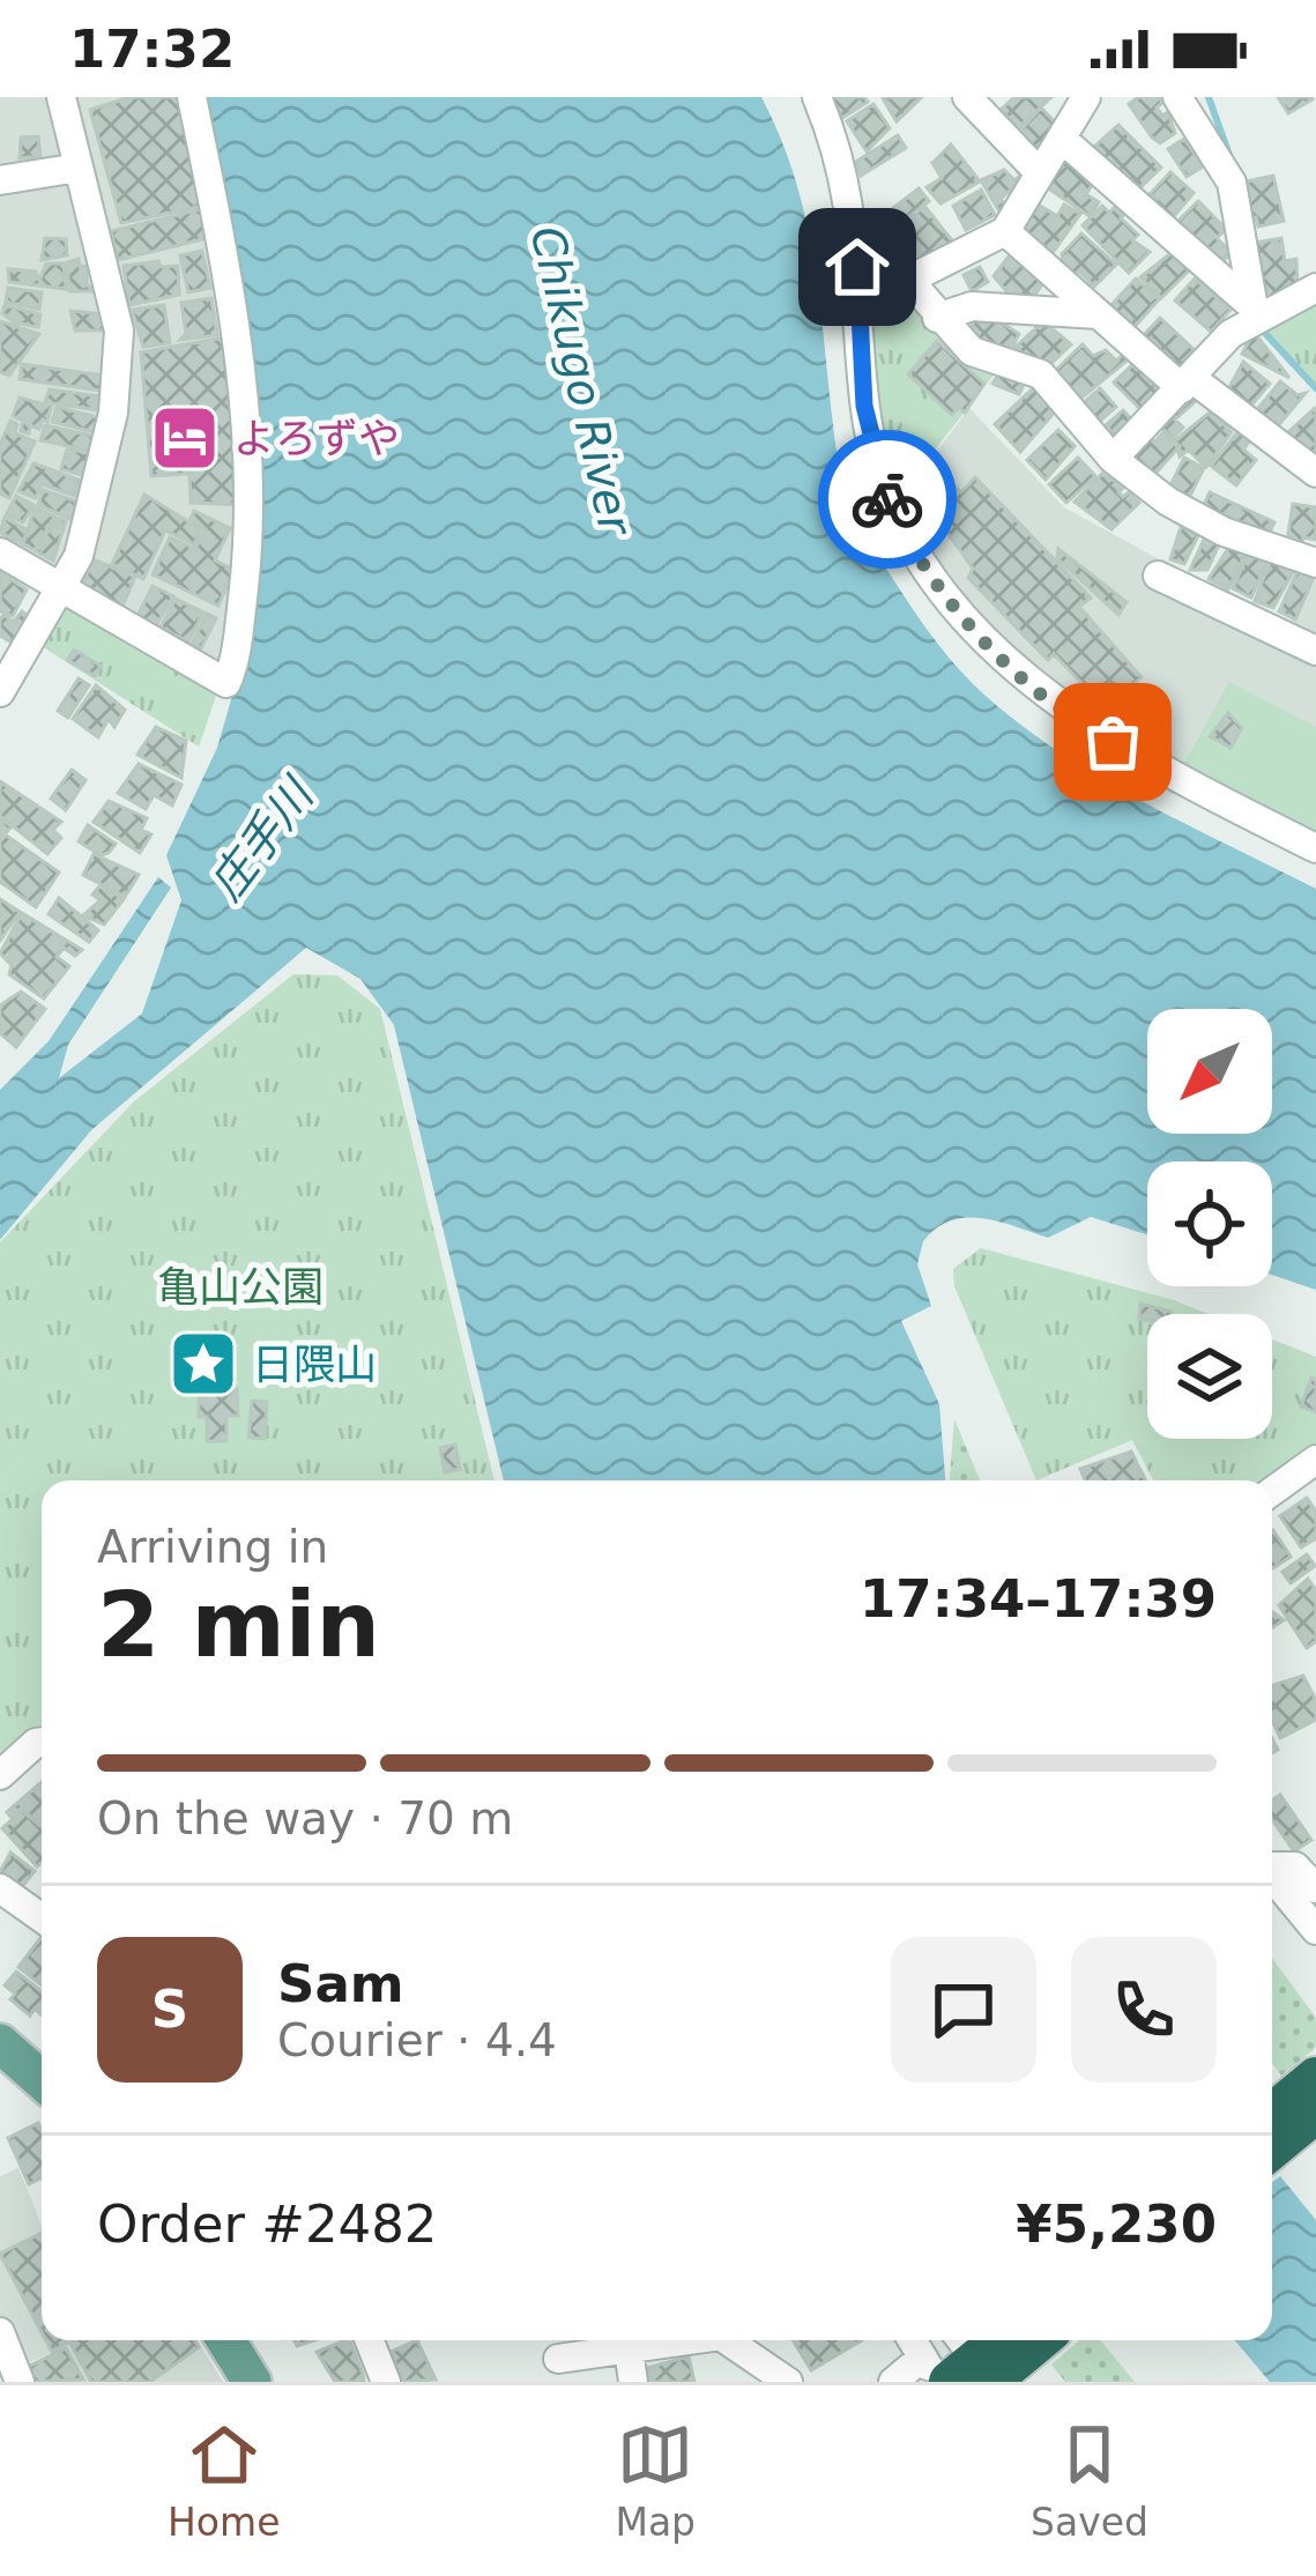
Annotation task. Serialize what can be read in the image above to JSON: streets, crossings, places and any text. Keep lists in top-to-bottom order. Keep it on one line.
{"water":["Chikugo River","庄手川"],"parks":["亀山公園"],"places":{"hotel":["よろずや"],"place":["日隈山"]},"north":"bottom left","page":{"status":"17:32","heading":["2 min","Arriving in","17:34–17:39"],"panel":["Sam","Courier · 4.4","Order #2482","¥5,230"],"bar":"On the way · 70 m","round":"S","tabs":["Home","Map","Saved"]}}
